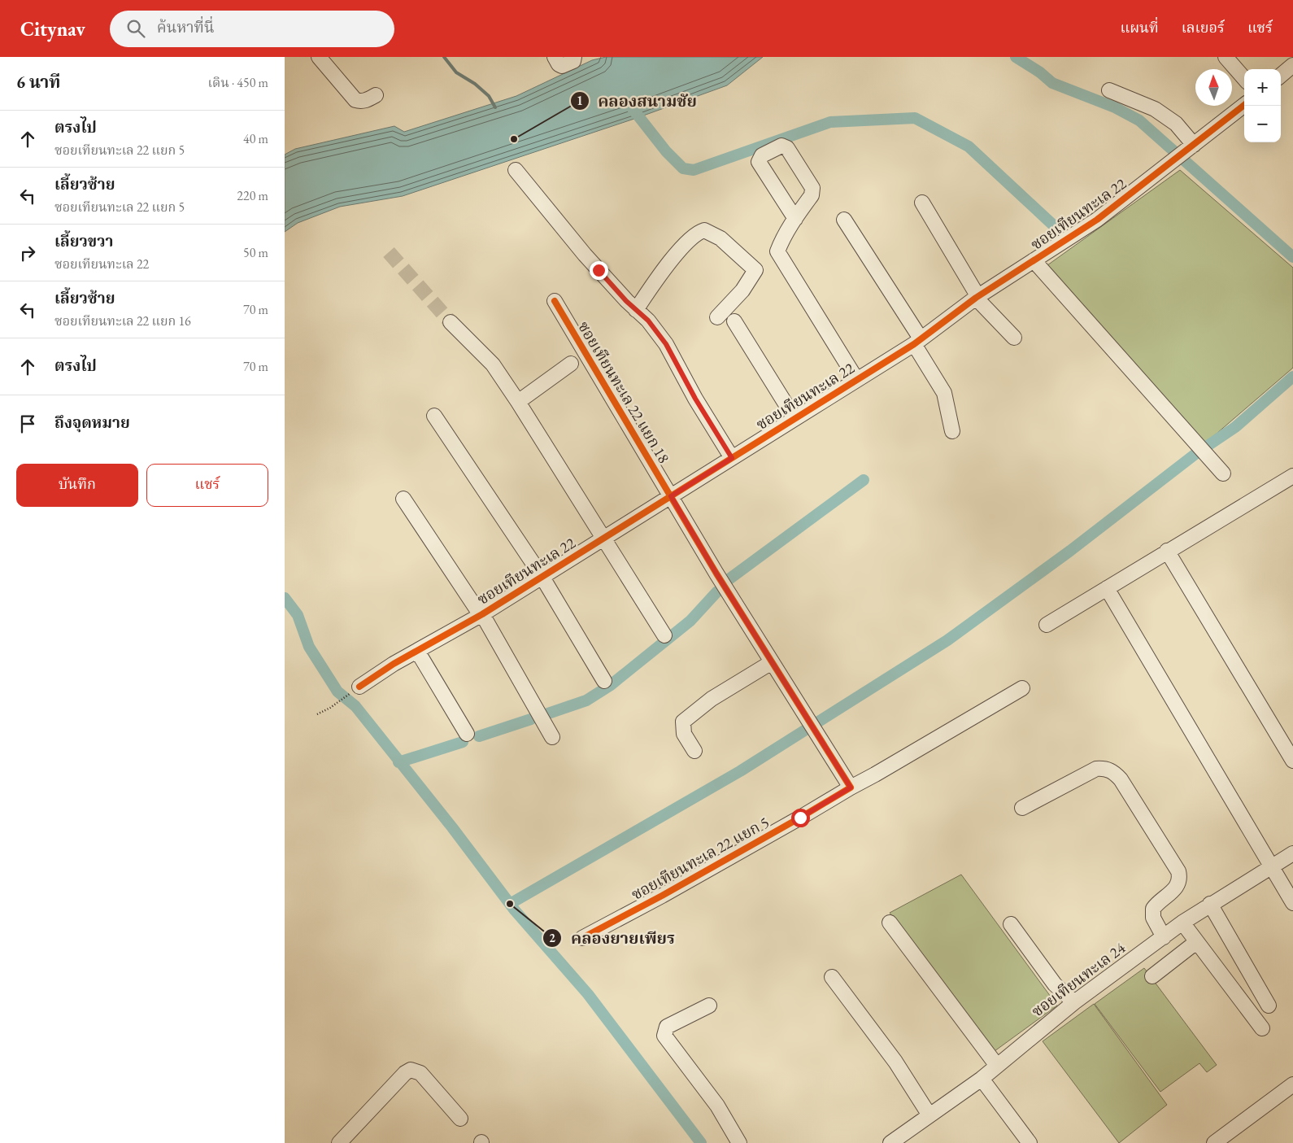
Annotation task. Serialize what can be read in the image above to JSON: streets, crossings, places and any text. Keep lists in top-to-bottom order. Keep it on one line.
{"streets":{"street":["ซอยเทียนทะเล 22","ซอยเทียนทะเล 22 แยก 18","ซอยเทียนทะเล 22 แยก 5","ซอยเทียนทะเล 24"]},"crossings":[["ซอยเทียนทะเล 22","ซอยเทียนทะเล 22 แยก 18"]],"places":["คลองสนามชัย","คลองยายเพียร"],"north":"top","page":{"header":"Citynav","search":"ค้นหาที่นี่","nav":["แผนที่","เลเยอร์","แชร์"],"heading":["6 นาที","เดิน · 450 m"],"map_buttons":["+","−"],"list":[["ตรงไป","ซอยเทียนทะเล 22 แยก 5","40 m"],["เลี้ยวซ้าย","ซอยเทียนทะเล 22 แยก 5","220 m"],["เลี้ยวขวา","ซอยเทียนทะเล 22","50 m"],["เลี้ยวซ้าย","ซอยเทียนทะเล 22 แยก 16","70 m"],["ตรงไป","70 m"],"ถึงจุดหมาย"],"buttons":["บันทึก","แชร์"]}}
